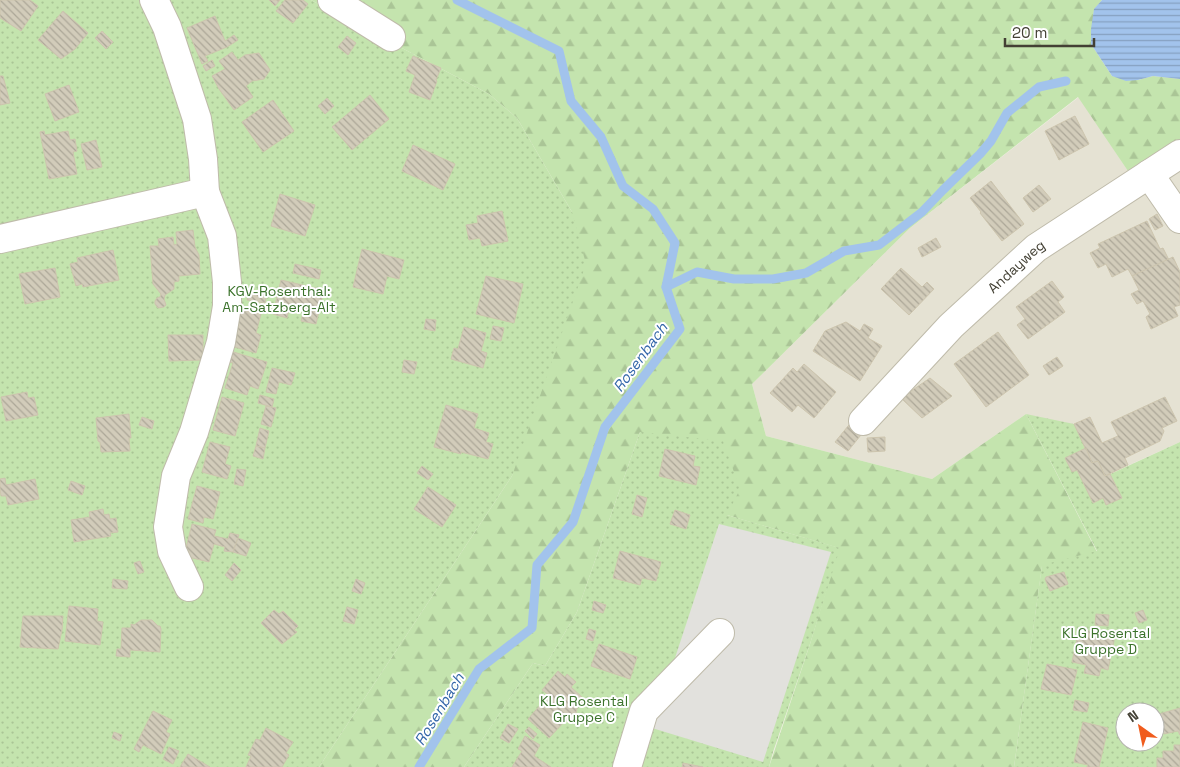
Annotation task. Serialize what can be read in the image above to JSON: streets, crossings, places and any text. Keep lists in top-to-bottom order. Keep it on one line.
{"streets":{"street":["Andayweg"]},"water":["Rosenbach"],"parks":["KGV-Rosenthal: Am-Satzberg-Alt","KLG Rosental Gruppe D","KLG Rosental Gruppe C"],"scale_bar":"20 m","north":"top left"}
